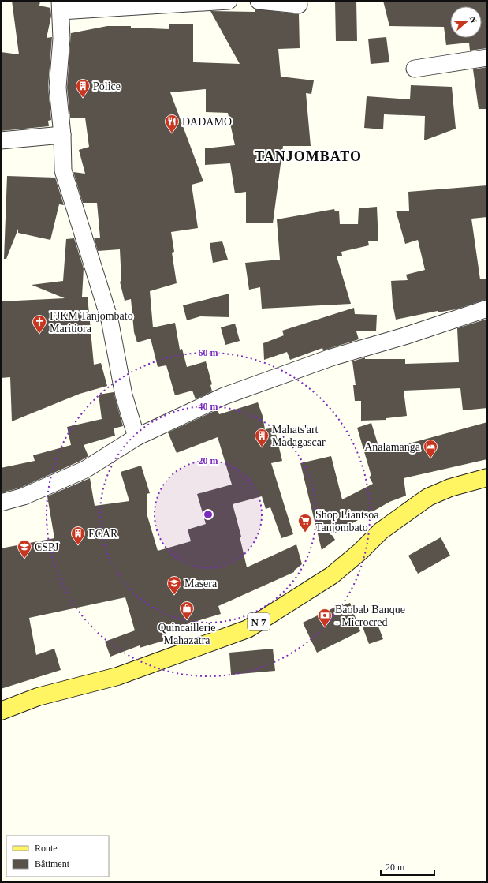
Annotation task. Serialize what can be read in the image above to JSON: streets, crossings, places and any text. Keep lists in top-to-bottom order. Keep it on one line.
{"streets":{"main road":["N 7"]},"districts":["TANJOMBATO"],"places":{"building":["Police","Mahats'art Madagascar","ECAR"],"restaurant":["DADAMO"],"church":["FJKM Tanjombato Maritiora"],"hotel":["Analamanga"],"supermarket":["Shop Liantsoa Tanjombato"],"school or university":["CSPJ","Masera"],"shop":["Quincaillerie Mahazatra"],"bank":["Baobab Banque - Microcred"]},"legend":["Route","Bâtiment"],"scale_bar":"20 m","north":"right","rings":["60 m","40 m","20 m"]}
